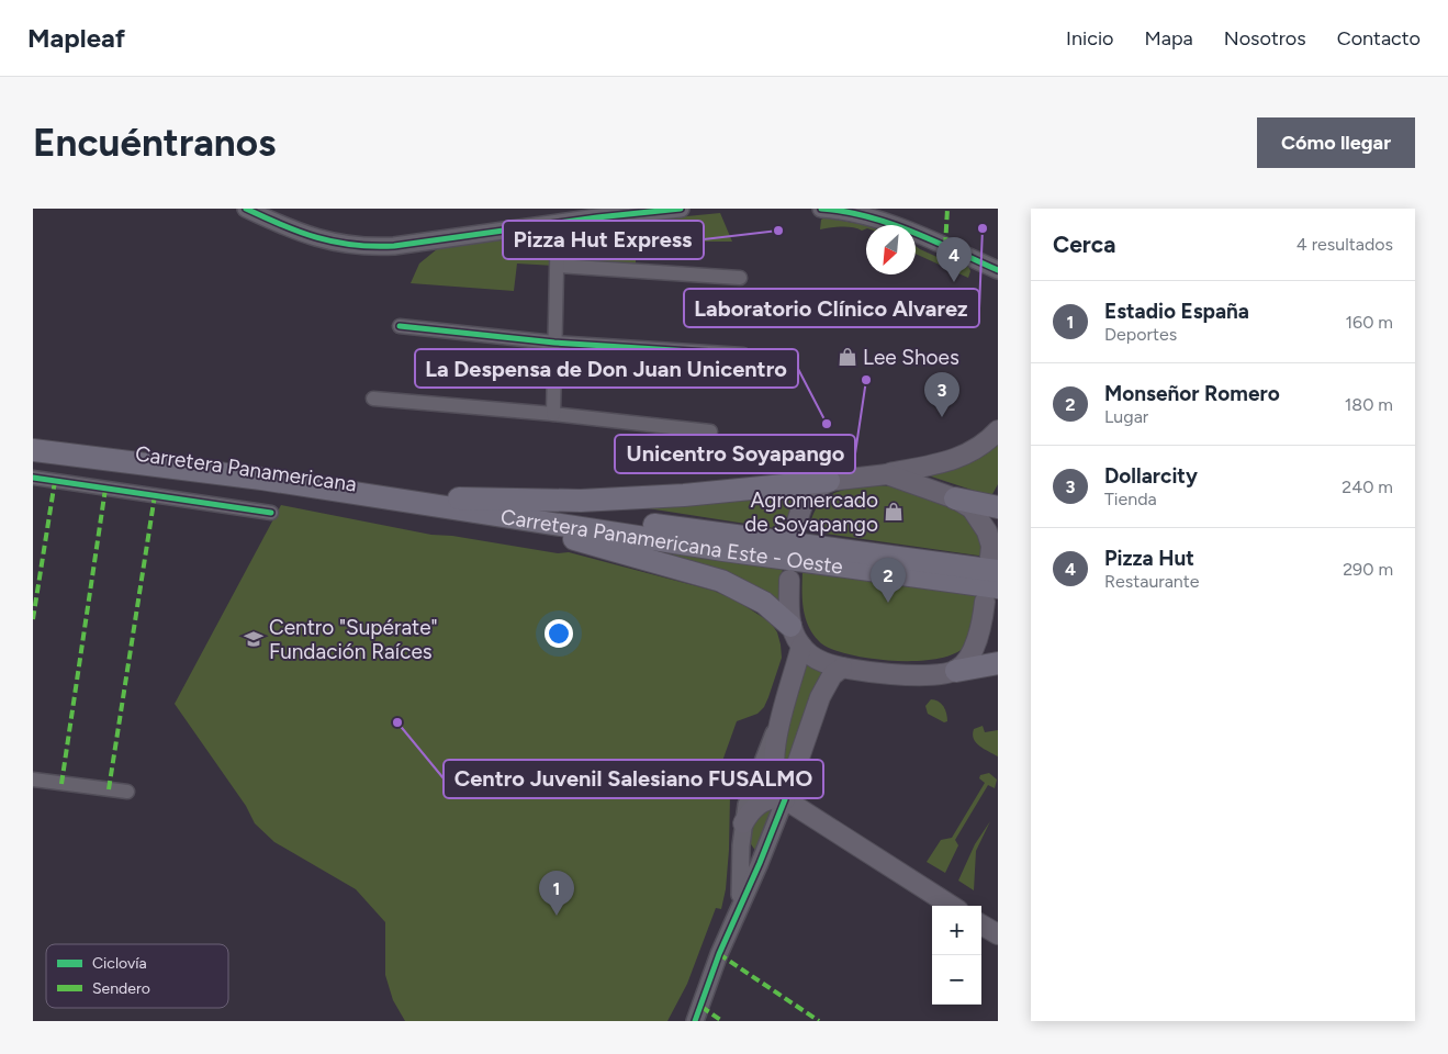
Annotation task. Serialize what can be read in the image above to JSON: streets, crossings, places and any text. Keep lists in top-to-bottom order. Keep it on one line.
{"streets":{"highway":["Carretera Panamericana","Carretera Panamericana Este - Oeste"]},"crossings":[["Carretera Panamericana","Carretera Panamericana Este - Oeste"]],"places":{"other":["Laboratorio Clínico Alvarez","Pizza Hut Express","Unicentro Soyapango","La Despensa de Don Juan Unicentro","Centro Juvenil Salesiano FUSALMO"],"shop":["Lee Shoes","Agromercado de Soyapango"],"school or university":["Centro \"Supérate\" Fundación Raíces"]},"legend":["Ciclovía","Sendero"],"north":"bottom left","page":{"header":"Mapleaf","nav":["Inicio","Mapa","Nosotros","Contacto"],"buttons":"Cómo llegar","title":"Encuéntranos","heading":["Cerca","4 resultados"],"pins":["4","3","2","1"],"list":[{"mark":"1","name":"Estadio España","note":"Deportes","value":"160 m"},{"mark":"2","name":"Monseñor Romero","note":"Lugar","value":"180 m"},{"mark":"3","name":"Dollarcity","note":"Tienda","value":"240 m"},{"mark":"4","name":"Pizza Hut","note":"Restaurante","value":"290 m"}],"map_buttons":["+","−"]}}
